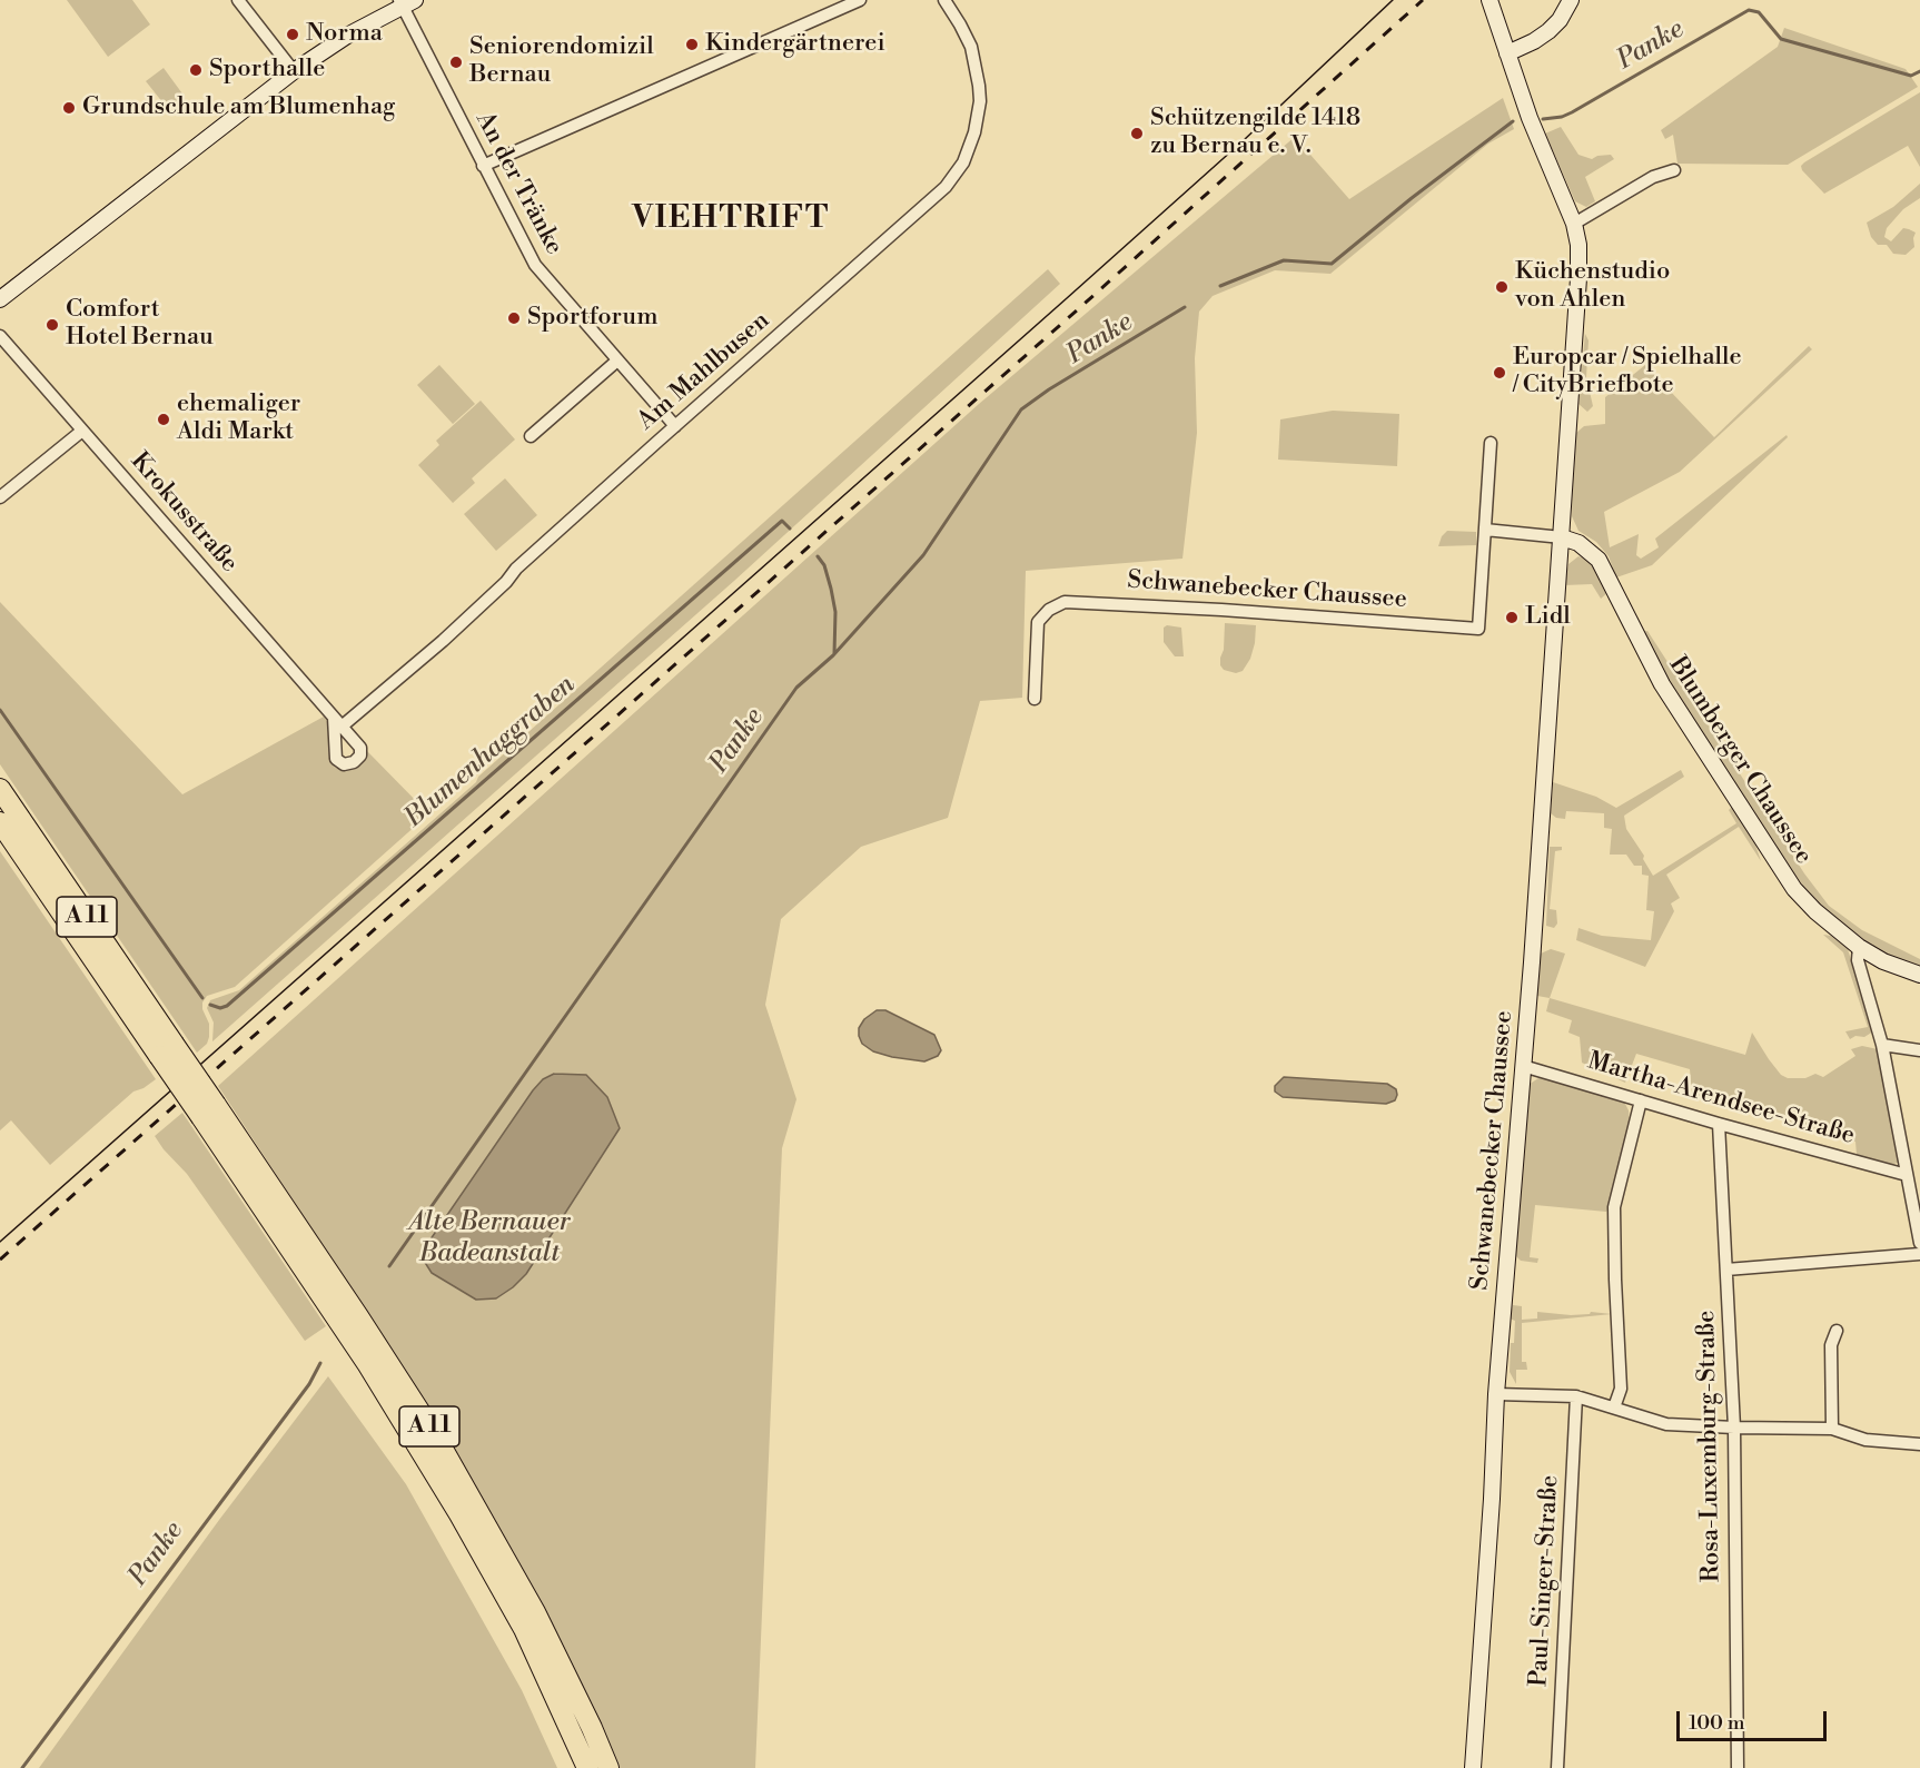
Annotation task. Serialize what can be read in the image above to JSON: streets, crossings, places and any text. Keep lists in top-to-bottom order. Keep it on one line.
{"streets":{"highway":["A 11"],"main road":["Schwanebecker Chaussee","Blumberger Chaussee"],"street":["An der Tränke","Am Mahlbusen","Krokusstraße","Martha-Arendsee-Straße","Rosa-Luxemburg-Straße","Paul-Singer-Straße"]},"crossings":[["An der Tränke","Am Mahlbusen"],["Am Mahlbusen","Krokusstraße"],["Schwanebecker Chaussee","Blumberger Chaussee"],["Schwanebecker Chaussee","Martha-Arendsee-Straße"],["Martha-Arendsee-Straße","Rosa-Luxemburg-Straße"]],"districts":["VIEHTRIFT"],"water":["Panke","Blumenhaggraben","Alte Bernauer Badeanstalt"],"places":["Norma","Kindergärtnerei","Seniorendomizil Bernau","Sporthalle","Grundschule am Blumenhag","Schützengilde 1418 zu Bernau e. V.","Küchenstudio von Ahlen","Sportforum","Comfort Hotel Bernau","Europcar / Spielhalle / CityBriefbote","ehemaliger Aldi Markt","Lidl"],"scale_bar":"100 m"}
